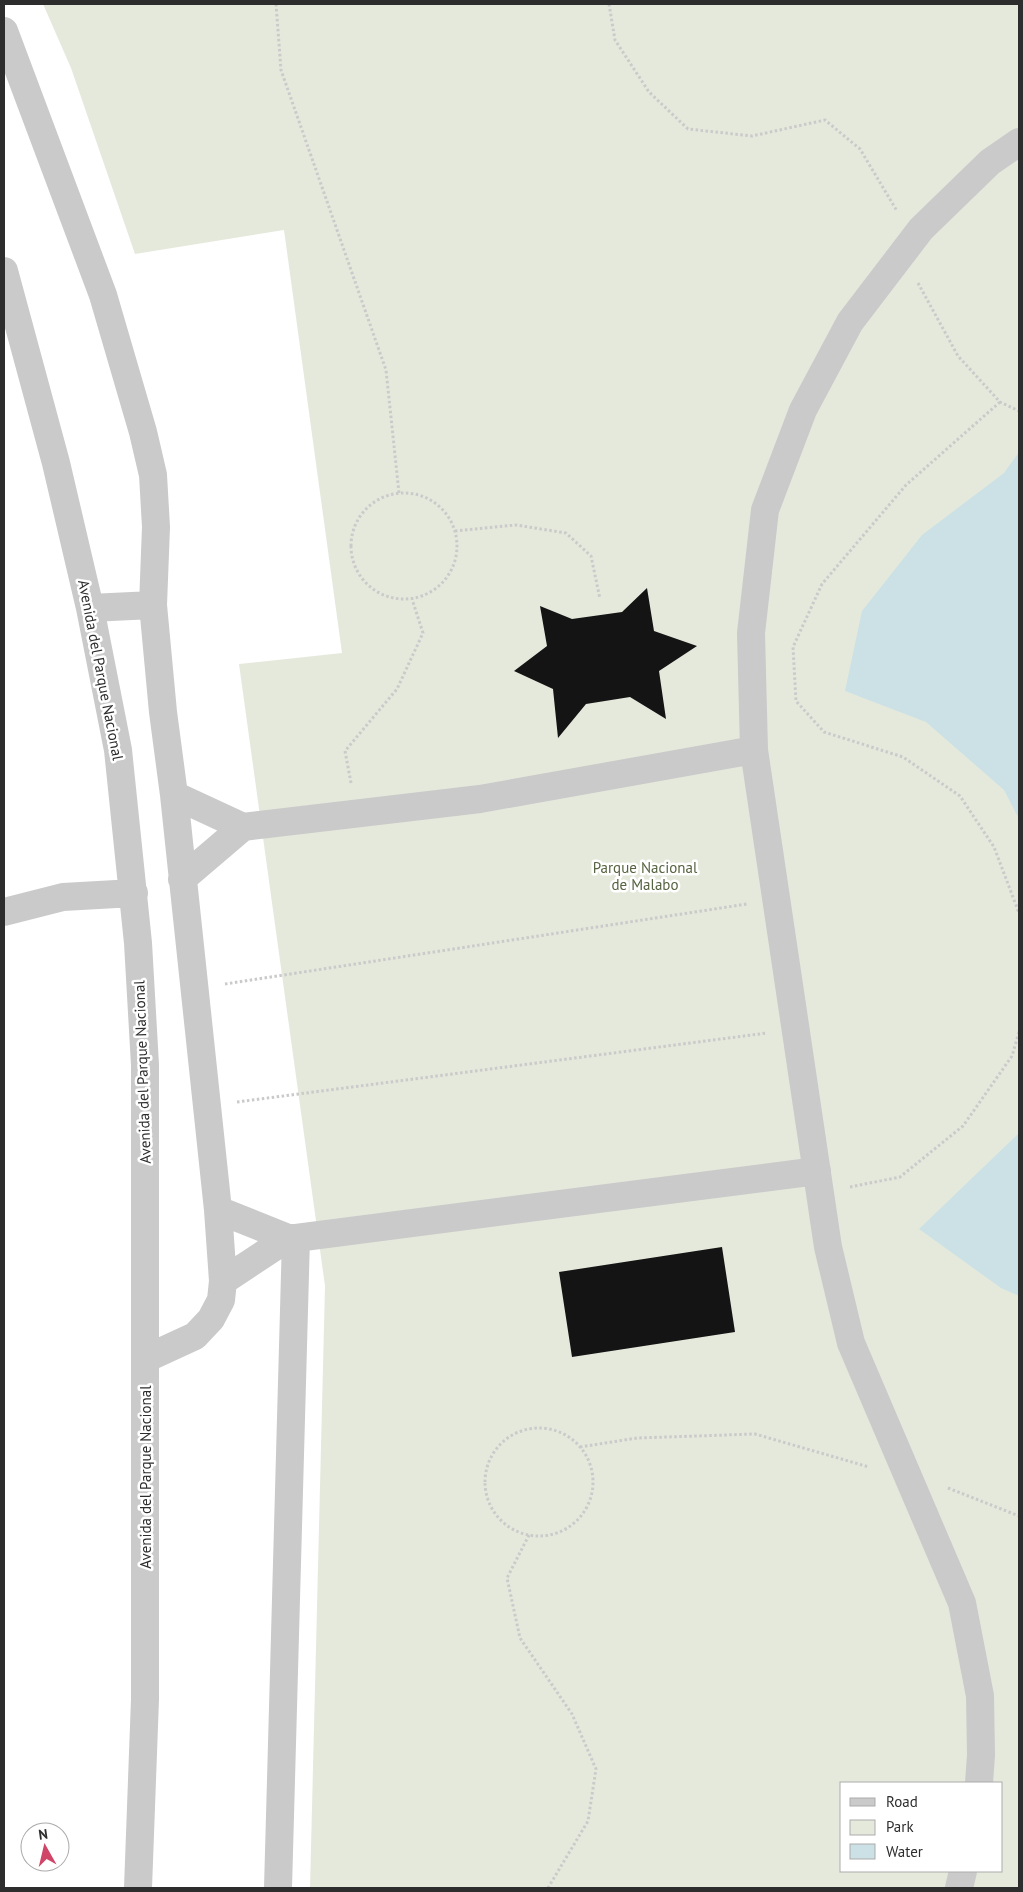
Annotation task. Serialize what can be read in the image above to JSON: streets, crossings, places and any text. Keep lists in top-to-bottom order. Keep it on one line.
{"streets":{"street":["Avenida del Parque Nacional"]},"parks":["Parque Nacional de Malabo"],"legend":["Road","Park","Water"],"north":"top"}
